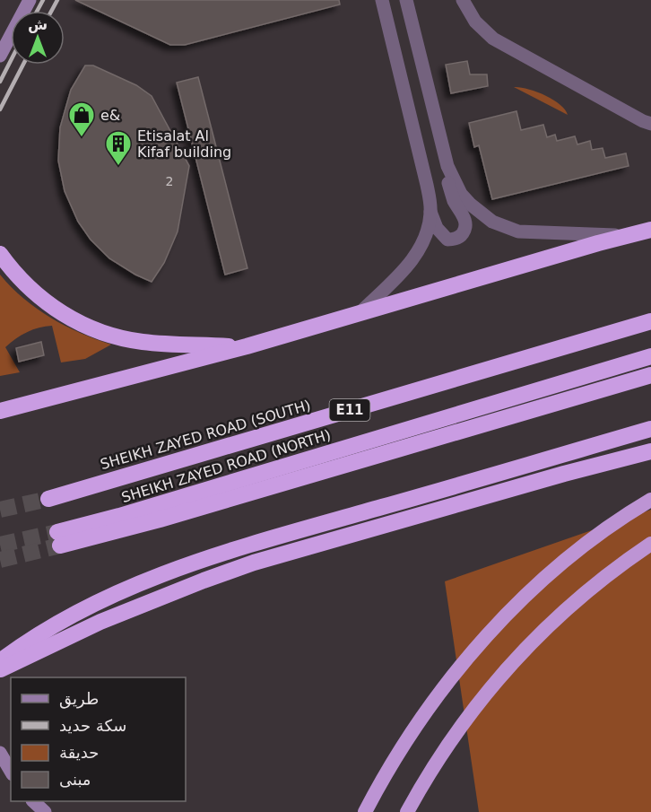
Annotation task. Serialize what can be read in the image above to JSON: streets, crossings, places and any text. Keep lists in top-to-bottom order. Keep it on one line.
{"streets":{"highway":["E11","SHEIKH ZAYED ROAD (SOUTH)","SHEIKH ZAYED ROAD (NORTH)"]},"places":{"shop":["e&"],"building":["Etisalat Al Kifaf building"]},"house_numbers":["2"],"legend":["طريق","سكة حديد","حديقة","مبنى"],"north":"top"}
